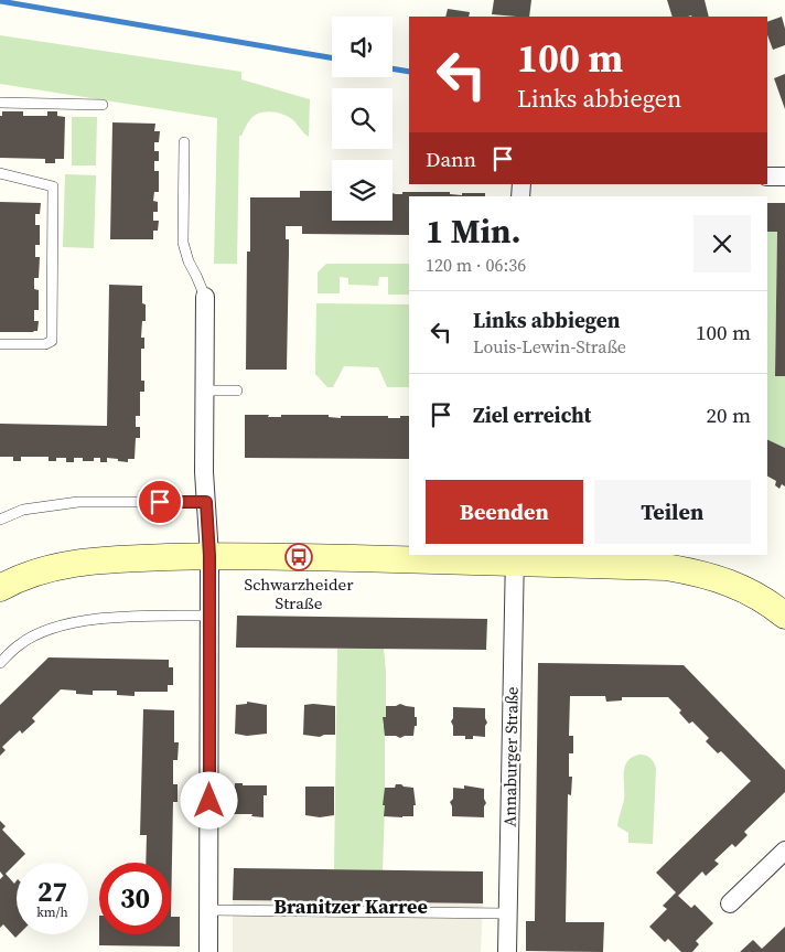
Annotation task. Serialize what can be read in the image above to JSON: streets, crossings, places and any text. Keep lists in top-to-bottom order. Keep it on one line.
{"streets":{"street":["Annaburger Straße"]},"districts":["Branitzer Karree"],"places":{"bus stop":["Schwarzheider Straße"]},"page":{"turn":["100 m","Links abbiegen"],"then":"Dann","heading":["1 Min.","120 m · 06:36"],"list":[{"name":"Links abbiegen","note":"Louis-Lewin-Straße","value":"100 m"},{"name":"Ziel erreicht","value":"20 m"}],"buttons":["Beenden","Teilen"],"speed":"27 km/h","limit":"30"}}
